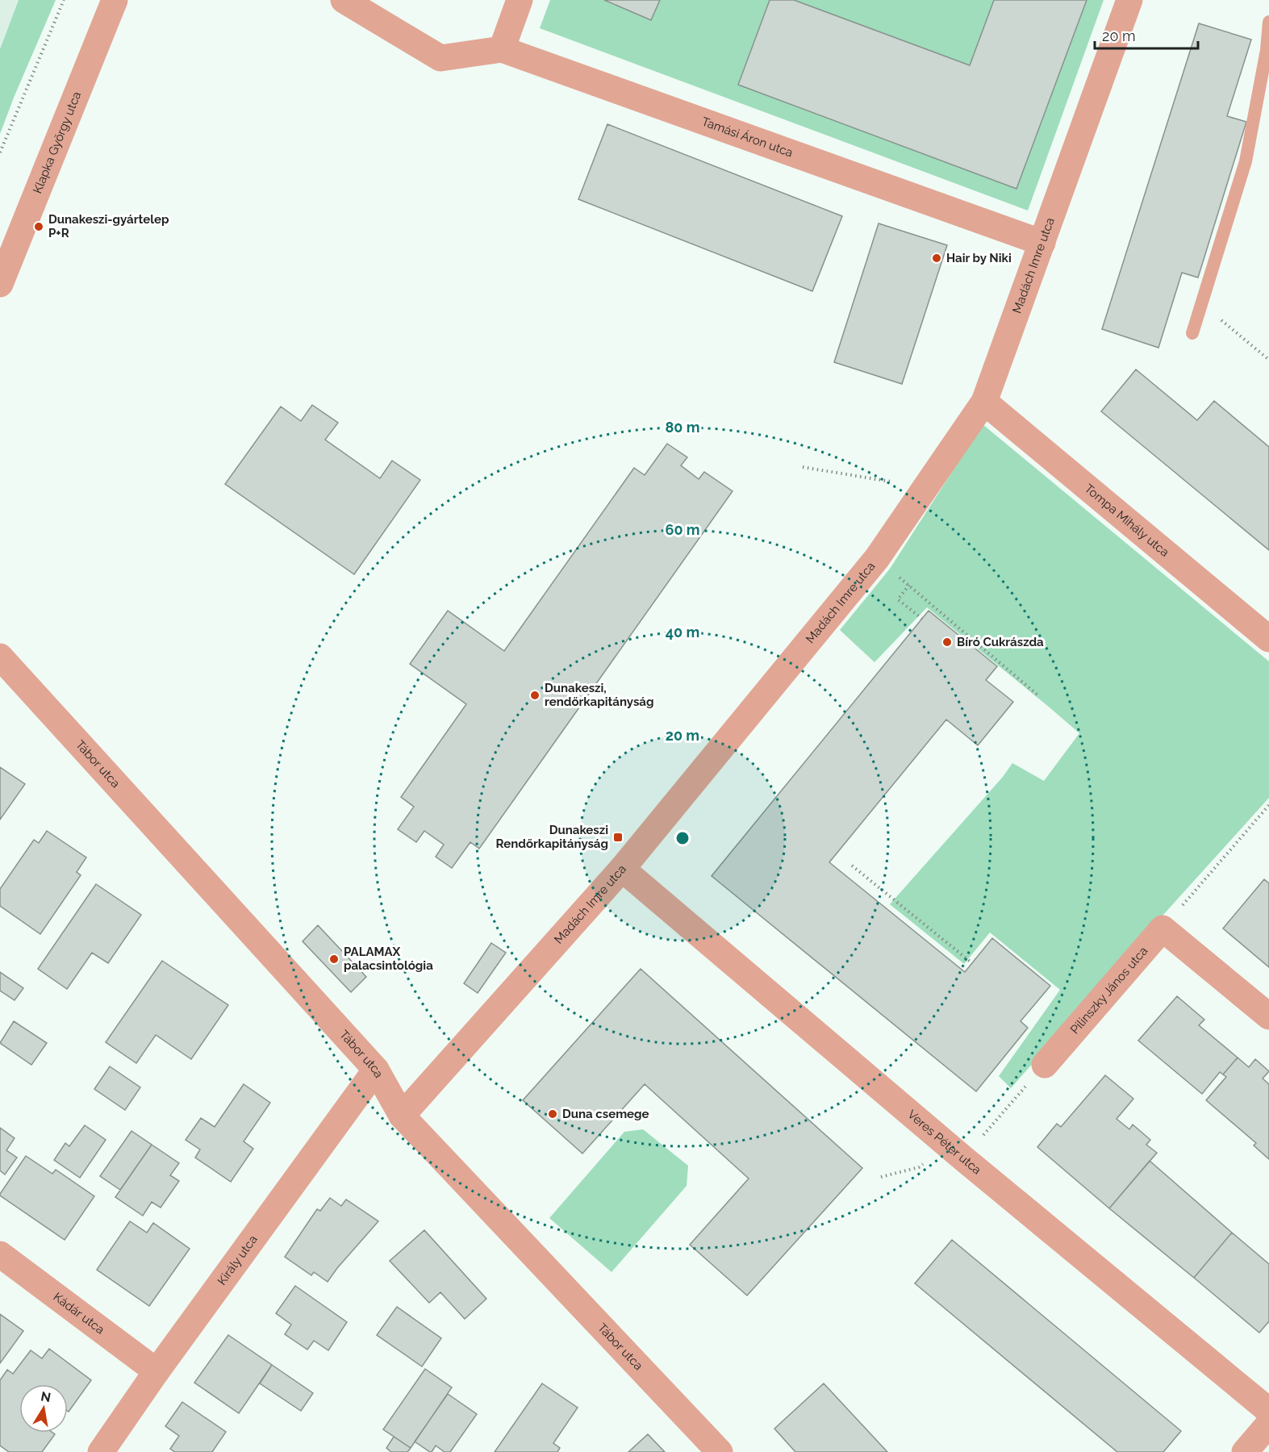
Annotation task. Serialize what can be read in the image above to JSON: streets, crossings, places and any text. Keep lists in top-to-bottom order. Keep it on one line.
{"streets":{"street":["Tamási Áron utca","Klapka György utca","Madách Imre utca","Tompa Mihály utca","Tábor utca","Pilinszky János utca","Veres Péter utca","Király utca","Kádár utca"]},"crossings":[["Tamási Áron utca","Madách Imre utca"],["Madách Imre utca","Tompa Mihály utca"],["Madách Imre utca","Tábor utca"],["Madách Imre utca","Veres Péter utca"],["Tábor utca","Király utca"],["Király utca","Kádár utca"]],"places":{"other":["Dunakeszi-gyártelep P+R","Hair by Niki","Bíró Cukrászda","Dunakeszi, rendőrkapitányság","PALAMAX palacsintológia","Duna csemege"],"transit":["Dunakeszi Rendőrkapitányság"]},"scale_bar":"20 m","north":"top","rings":["80 m","60 m","40 m","20 m"]}
